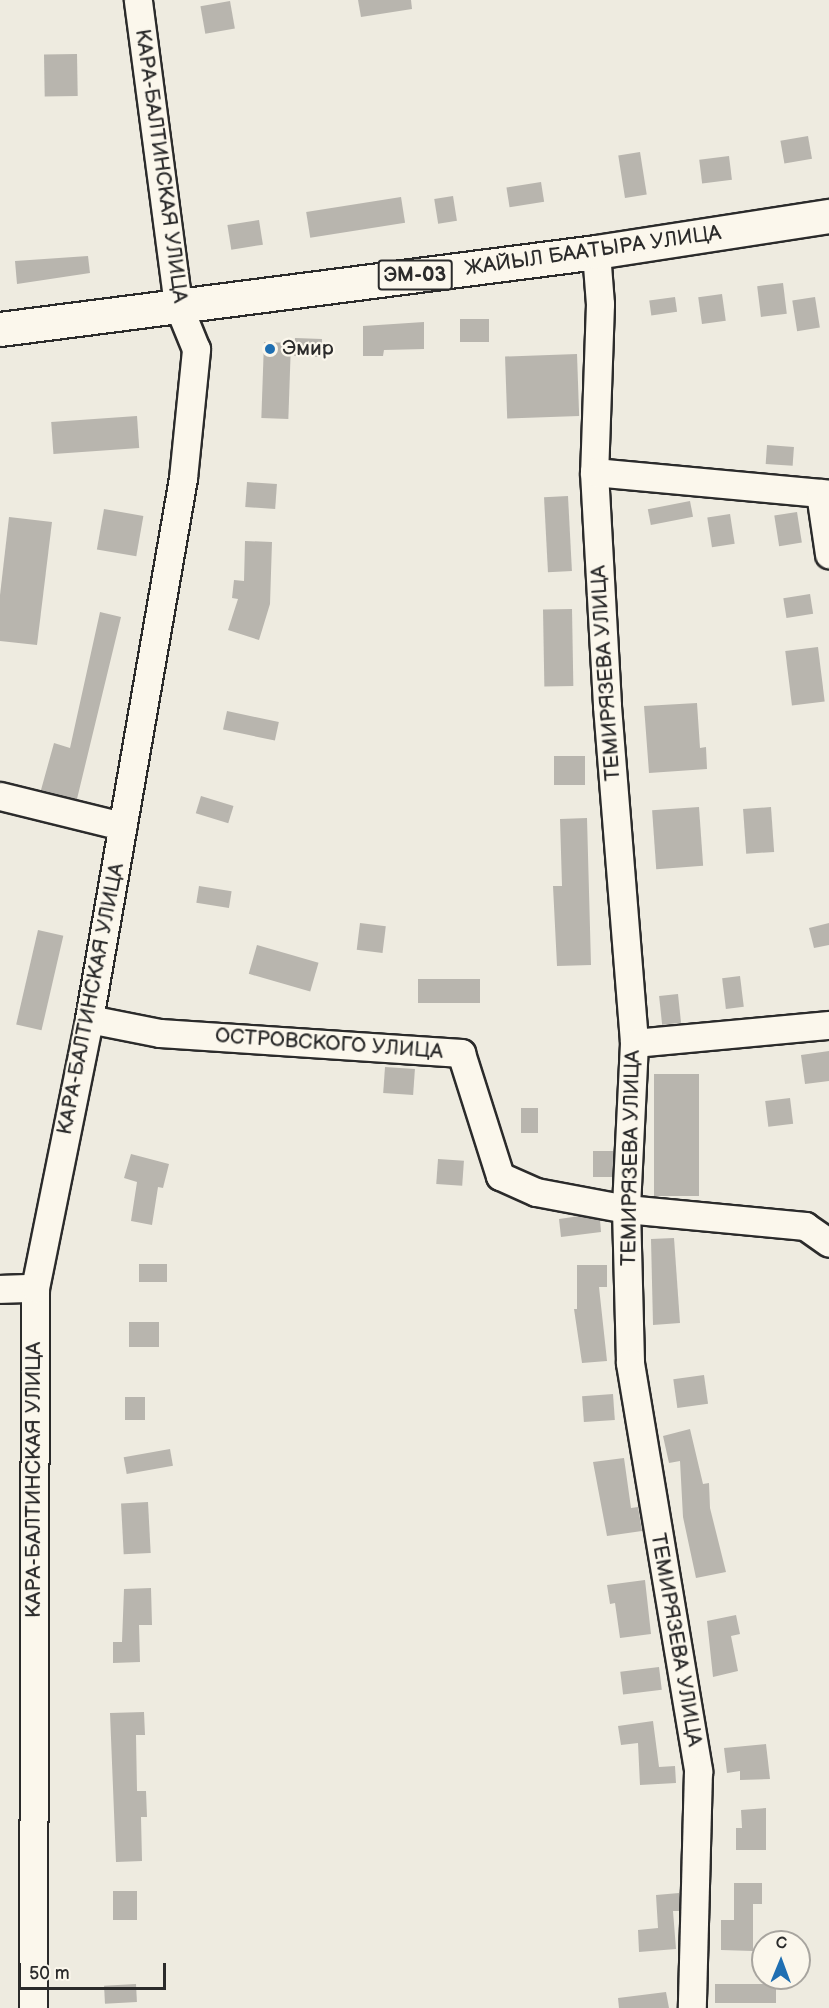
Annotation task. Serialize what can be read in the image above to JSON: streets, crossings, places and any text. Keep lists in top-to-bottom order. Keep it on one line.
{"streets":{"highway":["ЖАЙЫЛ БААТЫРА УЛИЦА","ЭМ-03"],"street":["КАРА-БАЛТИНСКАЯ УЛИЦА","ТЕМИРЯЗЕВА УЛИЦА","ОСТРОВСКОГО УЛИЦА"]},"crossings":[["КАРА-БАЛТИНСКАЯ УЛИЦА","ЖАЙЫЛ БААТЫРА УЛИЦА"],["КАРА-БАЛТИНСКАЯ УЛИЦА","ОСТРОВСКОГО УЛИЦА"],["ЖАЙЫЛ БААТЫРА УЛИЦА","ТЕМИРЯЗЕВА УЛИЦА"],["ТЕМИРЯЗЕВА УЛИЦА","ОСТРОВСКОГО УЛИЦА"]],"places":["Эмир"],"scale_bar":"50 m","north":"top"}
